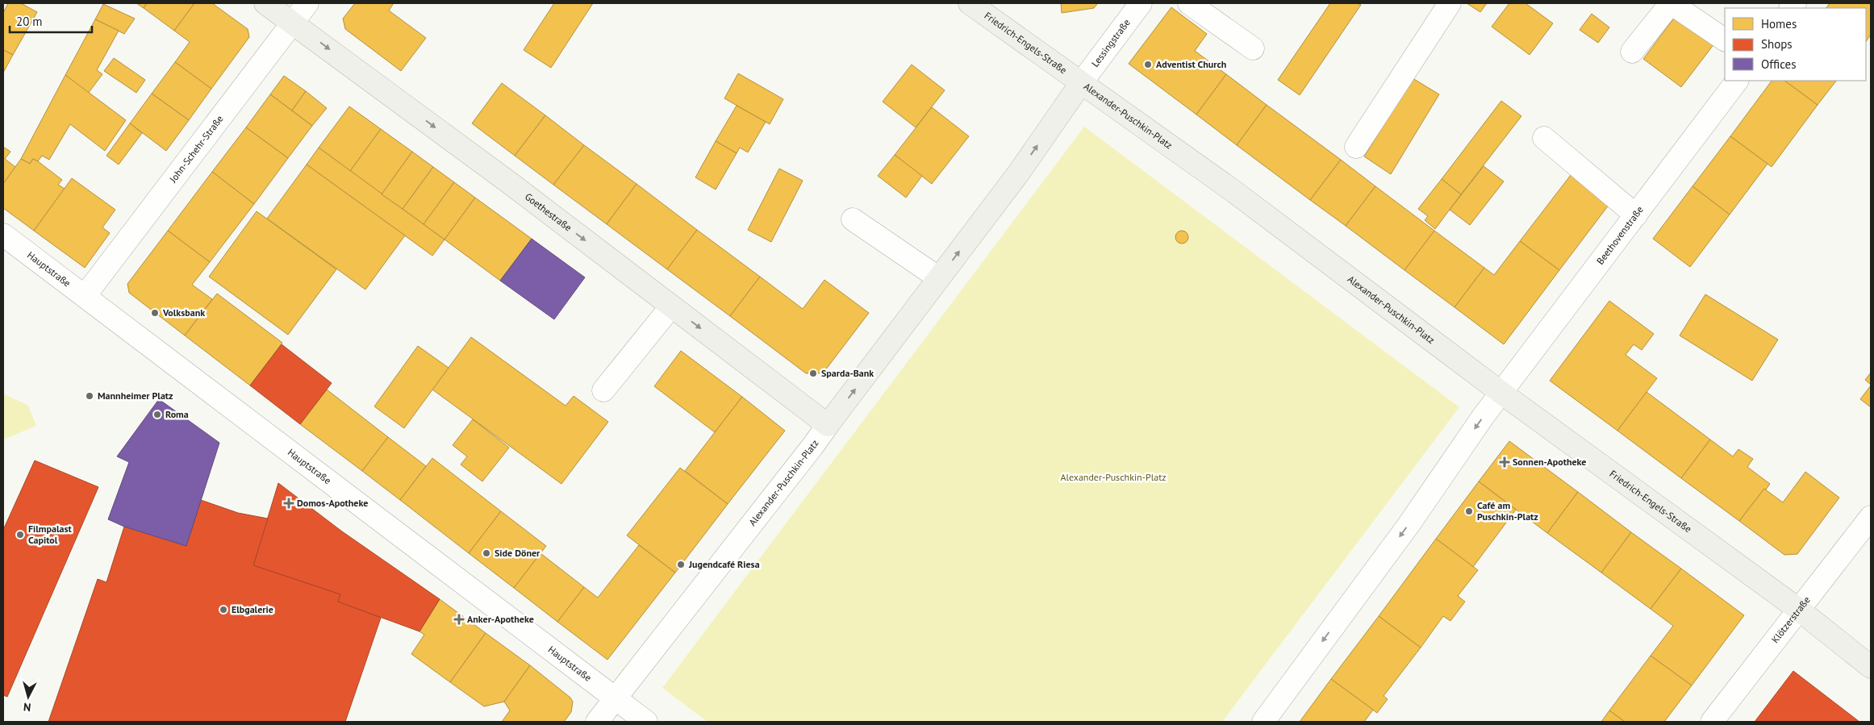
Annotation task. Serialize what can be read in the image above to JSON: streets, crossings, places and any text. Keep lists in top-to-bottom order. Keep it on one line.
{"streets":{"main road":["Friedrich-Engels-Straße","Alexander-Puschkin-Platz","Goethestraße"],"street":["Lessingstraße","John-Schehr-Straße","Beethovenstraße","Hauptstraße","Klötzerstraße"]},"crossings":[["Friedrich-Engels-Straße","Lessingstraße"],["Friedrich-Engels-Straße","Alexander-Puschkin-Platz"],["Friedrich-Engels-Straße","Beethovenstraße"],["Friedrich-Engels-Straße","Klötzerstraße"],["Lessingstraße","Alexander-Puschkin-Platz"],["Alexander-Puschkin-Platz","Goethestraße"],["Alexander-Puschkin-Platz","Beethovenstraße"],["Alexander-Puschkin-Platz","Hauptstraße"],["John-Schehr-Straße","Goethestraße"],["John-Schehr-Straße","Hauptstraße"]],"one_way":["Goethestraße"],"parks":["Alexander-Puschkin-Platz"],"places":{"other":["Adventist Church","Volksbank","Sparda-Bank","Mannheimer Platz","Roma","Café am Puschkin-Platz","Filmpalast Capitol","Side Döner","Jugendcafé Riesa","Elbgalerie"],"health":["Sonnen-Apotheke","Domos-Apotheke","Anker-Apotheke"]},"legend":["Homes","Shops","Offices"],"scale_bar":"20 m","north":"bottom"}
